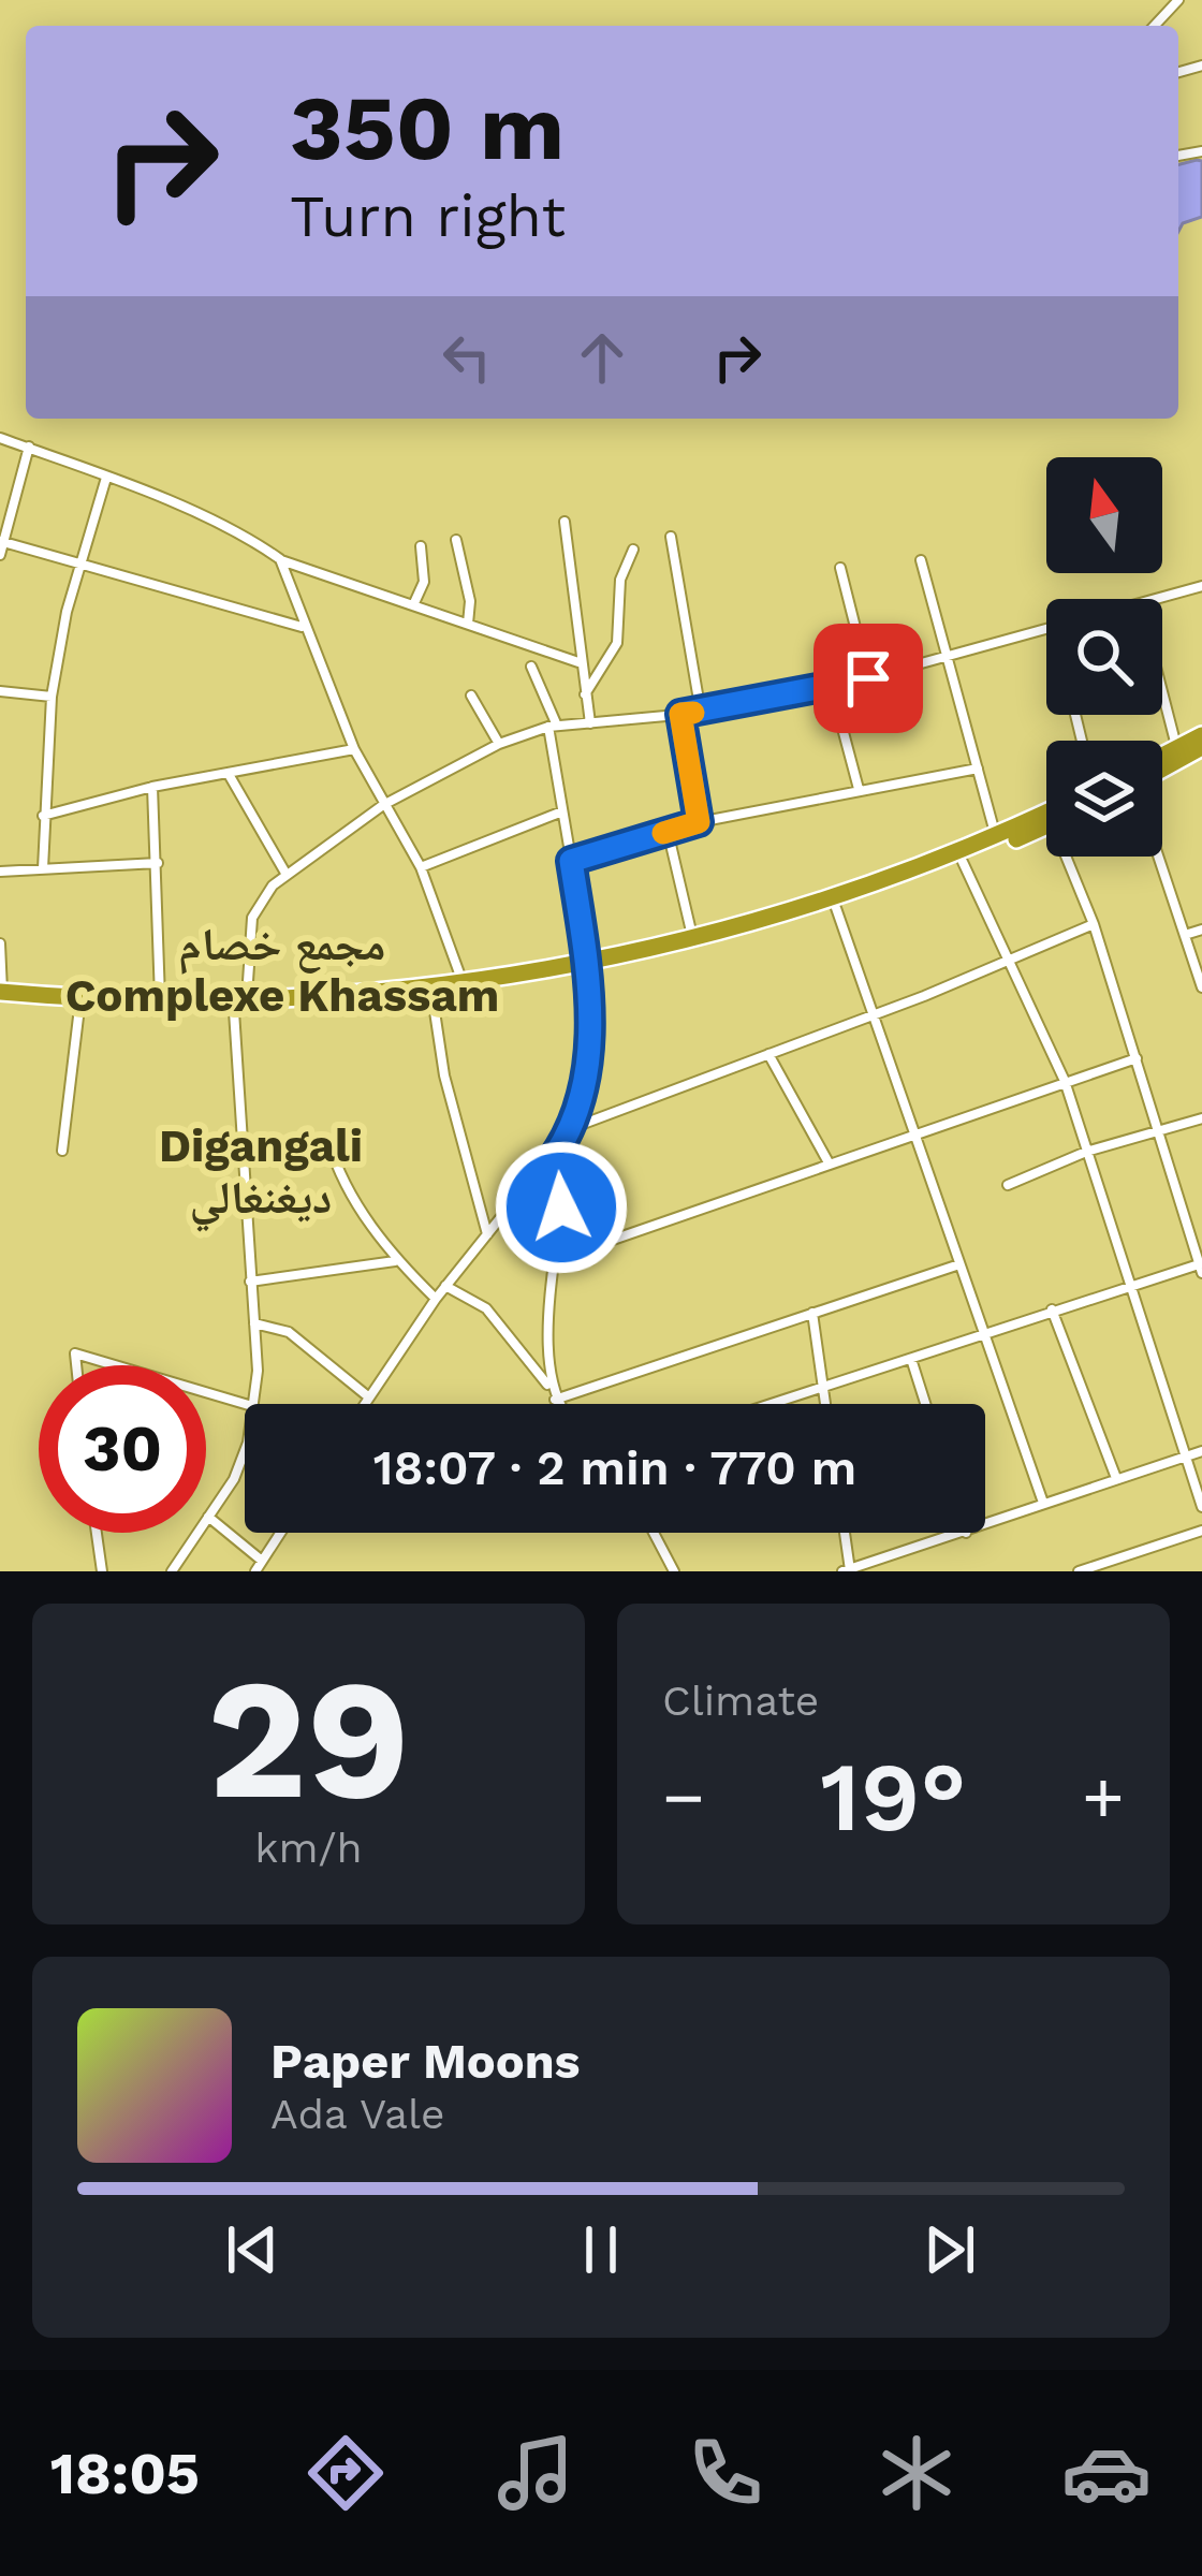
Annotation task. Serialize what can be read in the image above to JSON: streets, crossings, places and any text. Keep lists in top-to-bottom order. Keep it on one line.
{"districts":["مجمع خصام Complexe Khassam","Digangali ديغنغالي"],"north":"top","page":{"turn":["350 m","Turn right"],"limit":"30","trip":"18:07 · 2 min · 770 m","tile":[["29","km/h"],"Climate"],"heat":["−","19°","+"],"song":["Paper Moons","Ada Vale"],"tabs":"18:05"}}
